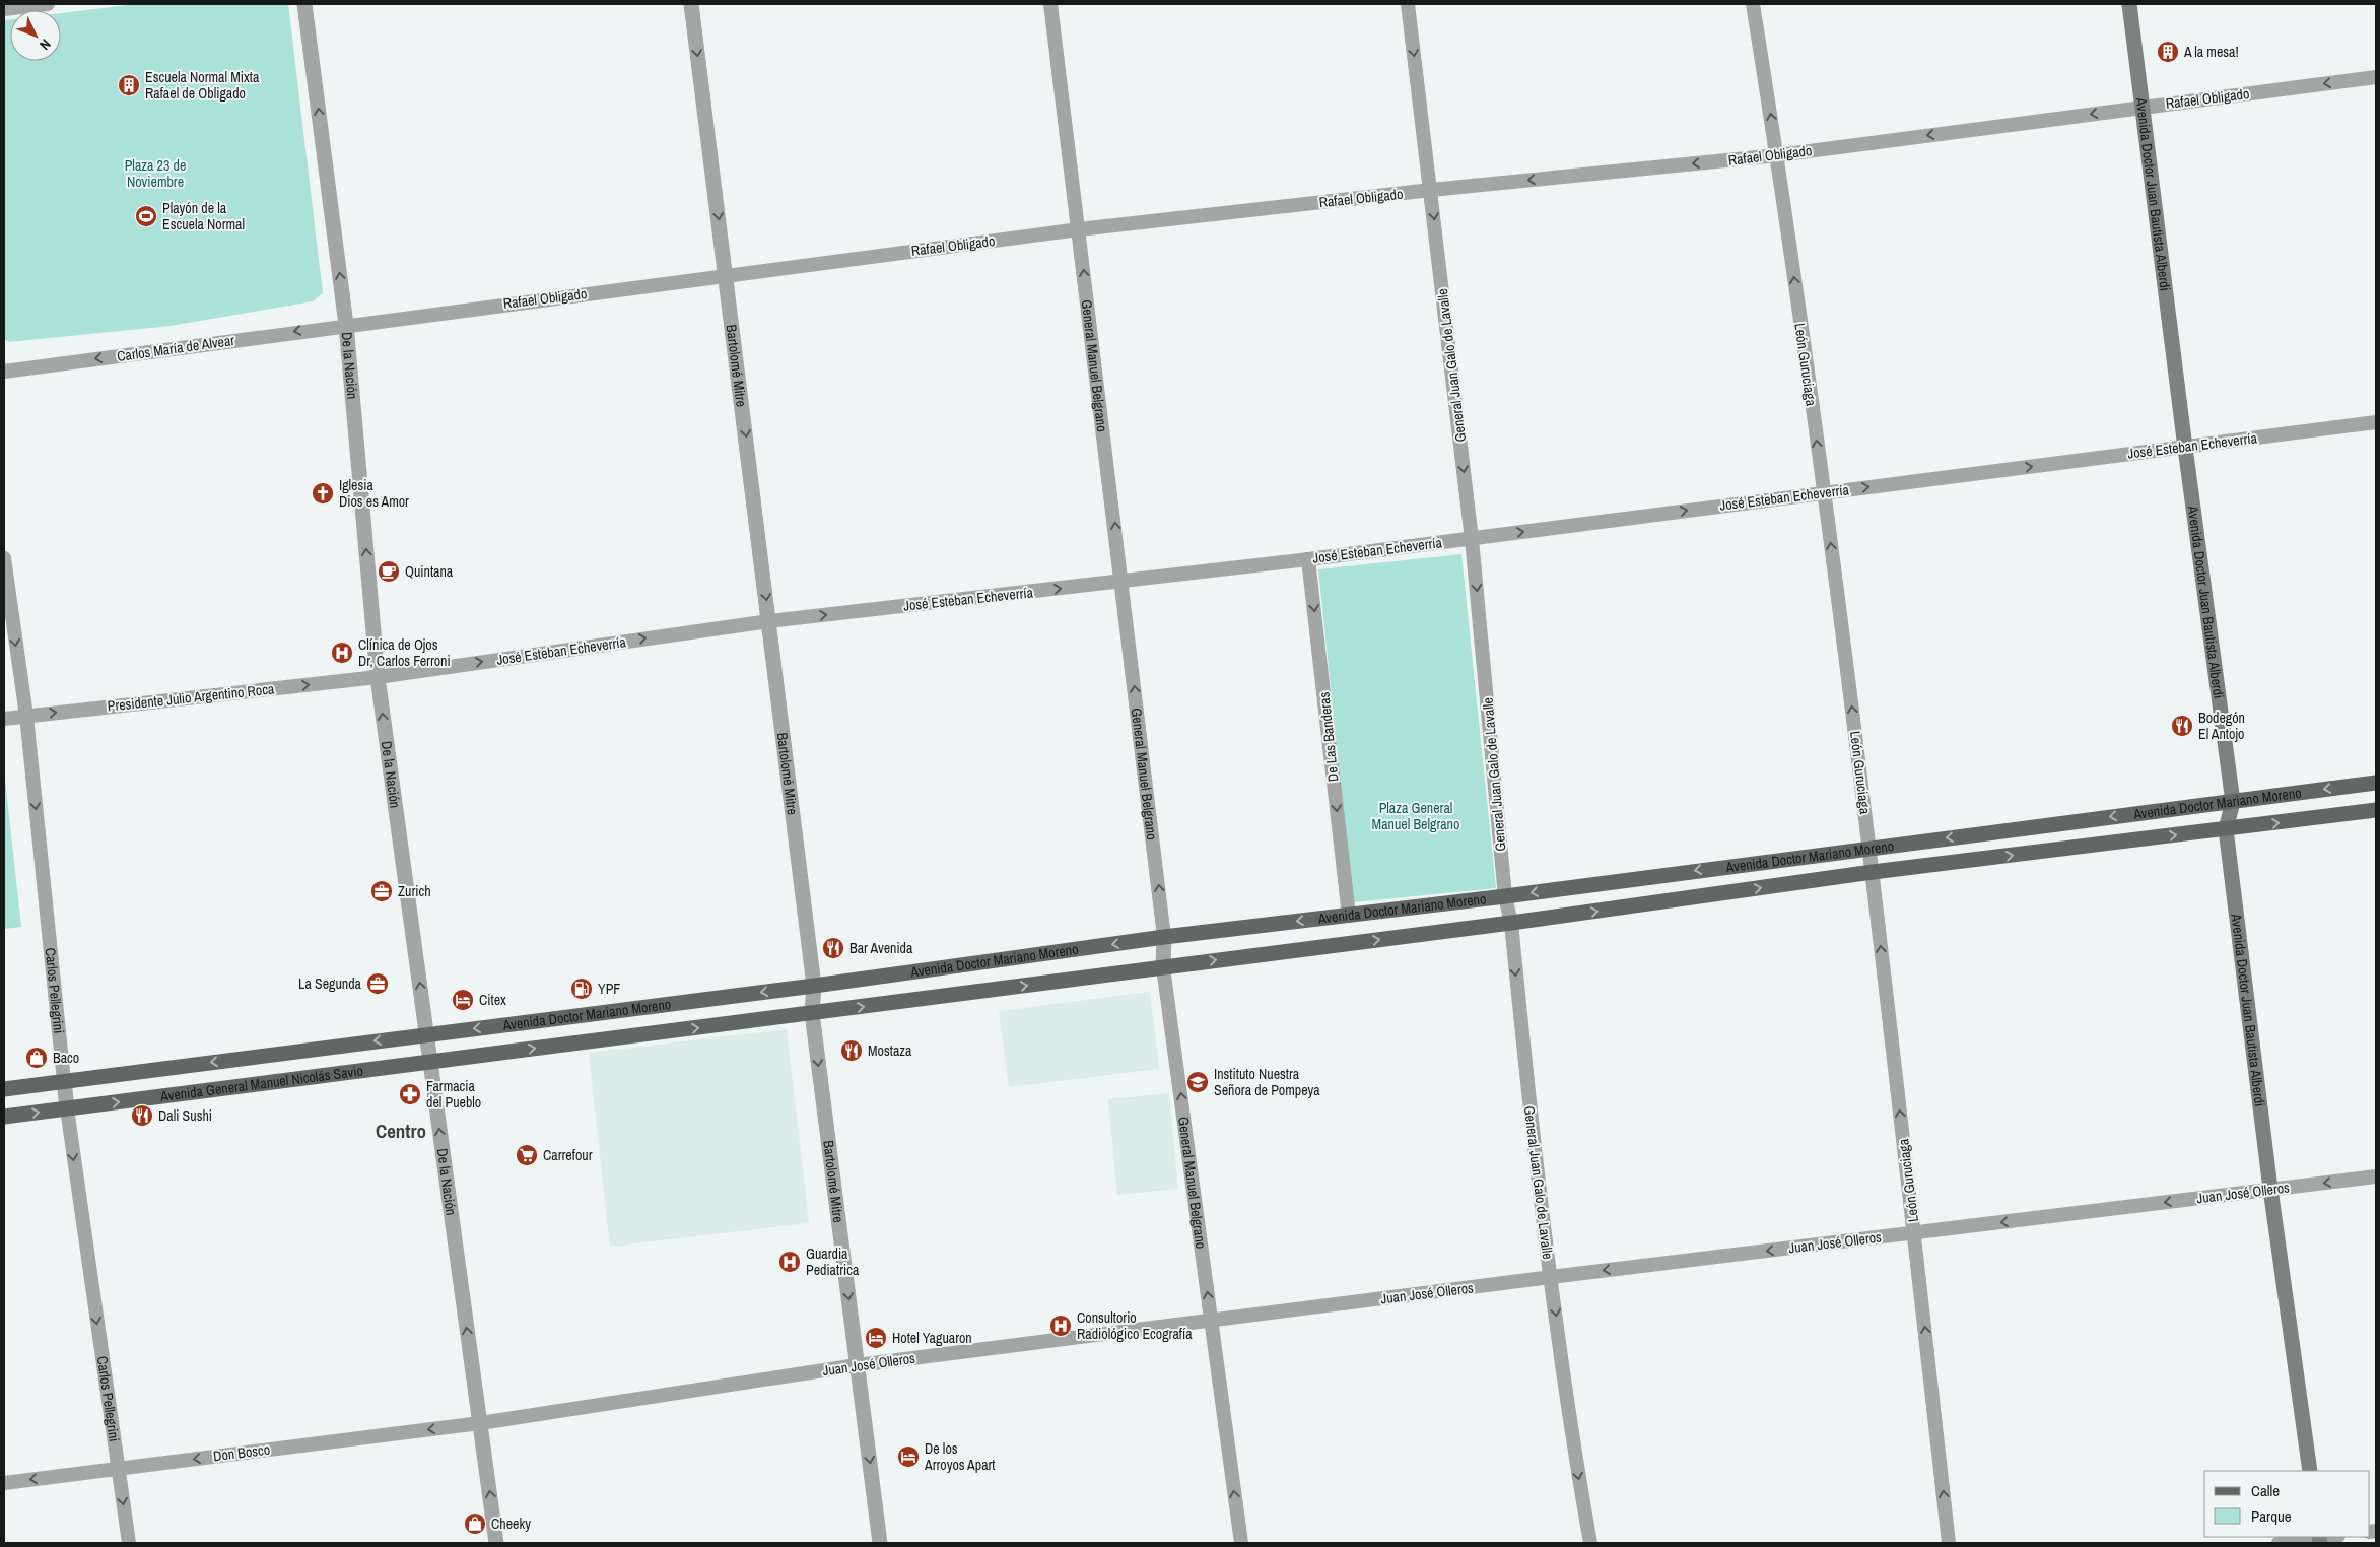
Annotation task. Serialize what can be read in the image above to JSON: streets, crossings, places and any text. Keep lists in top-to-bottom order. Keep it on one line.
{"streets":{"main road":["Avenida Doctor Juan Bautista Alberdi","Avenida Doctor Mariano Moreno","Avenida General Manuel Nicolás Savio"],"street":["Rafael Obligado","Carlos María de Alvear","León Guruciaga","De la Nación","Bartolomé Mitre","General Manuel Belgrano","General Juan Galo de Lavalle","José Esteban Echeverría","Presidente Julio Argentino Roca","De Las Banderas","Carlos Pellegrini","Juan José Olleros","Don Bosco"]},"crossings":[["Rafael Obligado","Avenida Doctor Juan Bautista Alberdi"],["Rafael Obligado","Carlos María de Alvear"],["Rafael Obligado","León Guruciaga"],["Rafael Obligado","De la Nación"],["Rafael Obligado","Bartolomé Mitre"],["Rafael Obligado","General Manuel Belgrano"],["Rafael Obligado","General Juan Galo de Lavalle"],["Avenida Doctor Juan Bautista Alberdi","José Esteban Echeverría"],["Avenida Doctor Juan Bautista Alberdi","Avenida Doctor Mariano Moreno"],["Avenida Doctor Juan Bautista Alberdi","Juan José Olleros"],["Carlos María de Alvear","De la Nación"],["León Guruciaga","José Esteban Echeverría"],["León Guruciaga","Avenida Doctor Mariano Moreno"],["León Guruciaga","Juan José Olleros"],["De la Nación","José Esteban Echeverría"],["De la Nación","Presidente Julio Argentino Roca"],["De la Nación","Avenida Doctor Mariano Moreno"],["De la Nación","Avenida General Manuel Nicolás Savio"],["De la Nación","Juan José Olleros"],["De la Nación","Don Bosco"],["Bartolomé Mitre","José Esteban Echeverría"],["Bartolomé Mitre","Avenida Doctor Mariano Moreno"],["Bartolomé Mitre","Juan José Olleros"],["General Manuel Belgrano","José Esteban Echeverría"],["General Manuel Belgrano","Avenida Doctor Mariano Moreno"],["General Manuel Belgrano","Juan José Olleros"],["General Juan Galo de Lavalle","José Esteban Echeverría"],["General Juan Galo de Lavalle","Avenida Doctor Mariano Moreno"],["General Juan Galo de Lavalle","Juan José Olleros"],["José Esteban Echeverría","Presidente Julio Argentino Roca"],["José Esteban Echeverría","De Las Banderas"],["Presidente Julio Argentino Roca","Carlos Pellegrini"],["De Las Banderas","Avenida Doctor Mariano Moreno"],["Avenida Doctor Mariano Moreno","Avenida General Manuel Nicolás Savio"],["Carlos Pellegrini","Avenida General Manuel Nicolás Savio"],["Carlos Pellegrini","Don Bosco"],["Juan José Olleros","Don Bosco"]],"one_way":["Rafael Obligado","Carlos María de Alvear","León Guruciaga","De la Nación","Bartolomé Mitre","General Manuel Belgrano","General Juan Galo de Lavalle","José Esteban Echeverría","Presidente Julio Argentino Roca","De Las Banderas","Carlos Pellegrini","Juan José Olleros","Don Bosco"],"districts":["Centro"],"parks":["Plaza 23 de Noviembre","Plaza General Manuel Belgrano"],"places":{"building":["A la mesa!","Escuela Normal Mixta Rafael de Obligado"],"sports":["Playón de la Escuela Normal"],"church":["Iglesia Dios es Amor"],"cafe":["Quintana"],"hospital":["Clínica de Ojos Dr, Carlos Ferroni","Guardia Pediatrica","Consultorio Radiológico Ecografía"],"restaurant":["Bodegón El Antojo","Bar Avenida","Mostaza","Dali Sushi"],"office":["Zurich","La Segunda"],"fuel station":["YPF"],"hotel":["Citex","Hotel Yaguaron","De los Arroyos Apart"],"shop":["Baco","Cheeky"],"school or university":["Instituto Nuestra Señora de Pompeya"],"pharmacy":["Farmacia del Pueblo"],"supermarket":["Carrefour"]},"legend":["Calle","Parque"],"north":"bottom right"}
